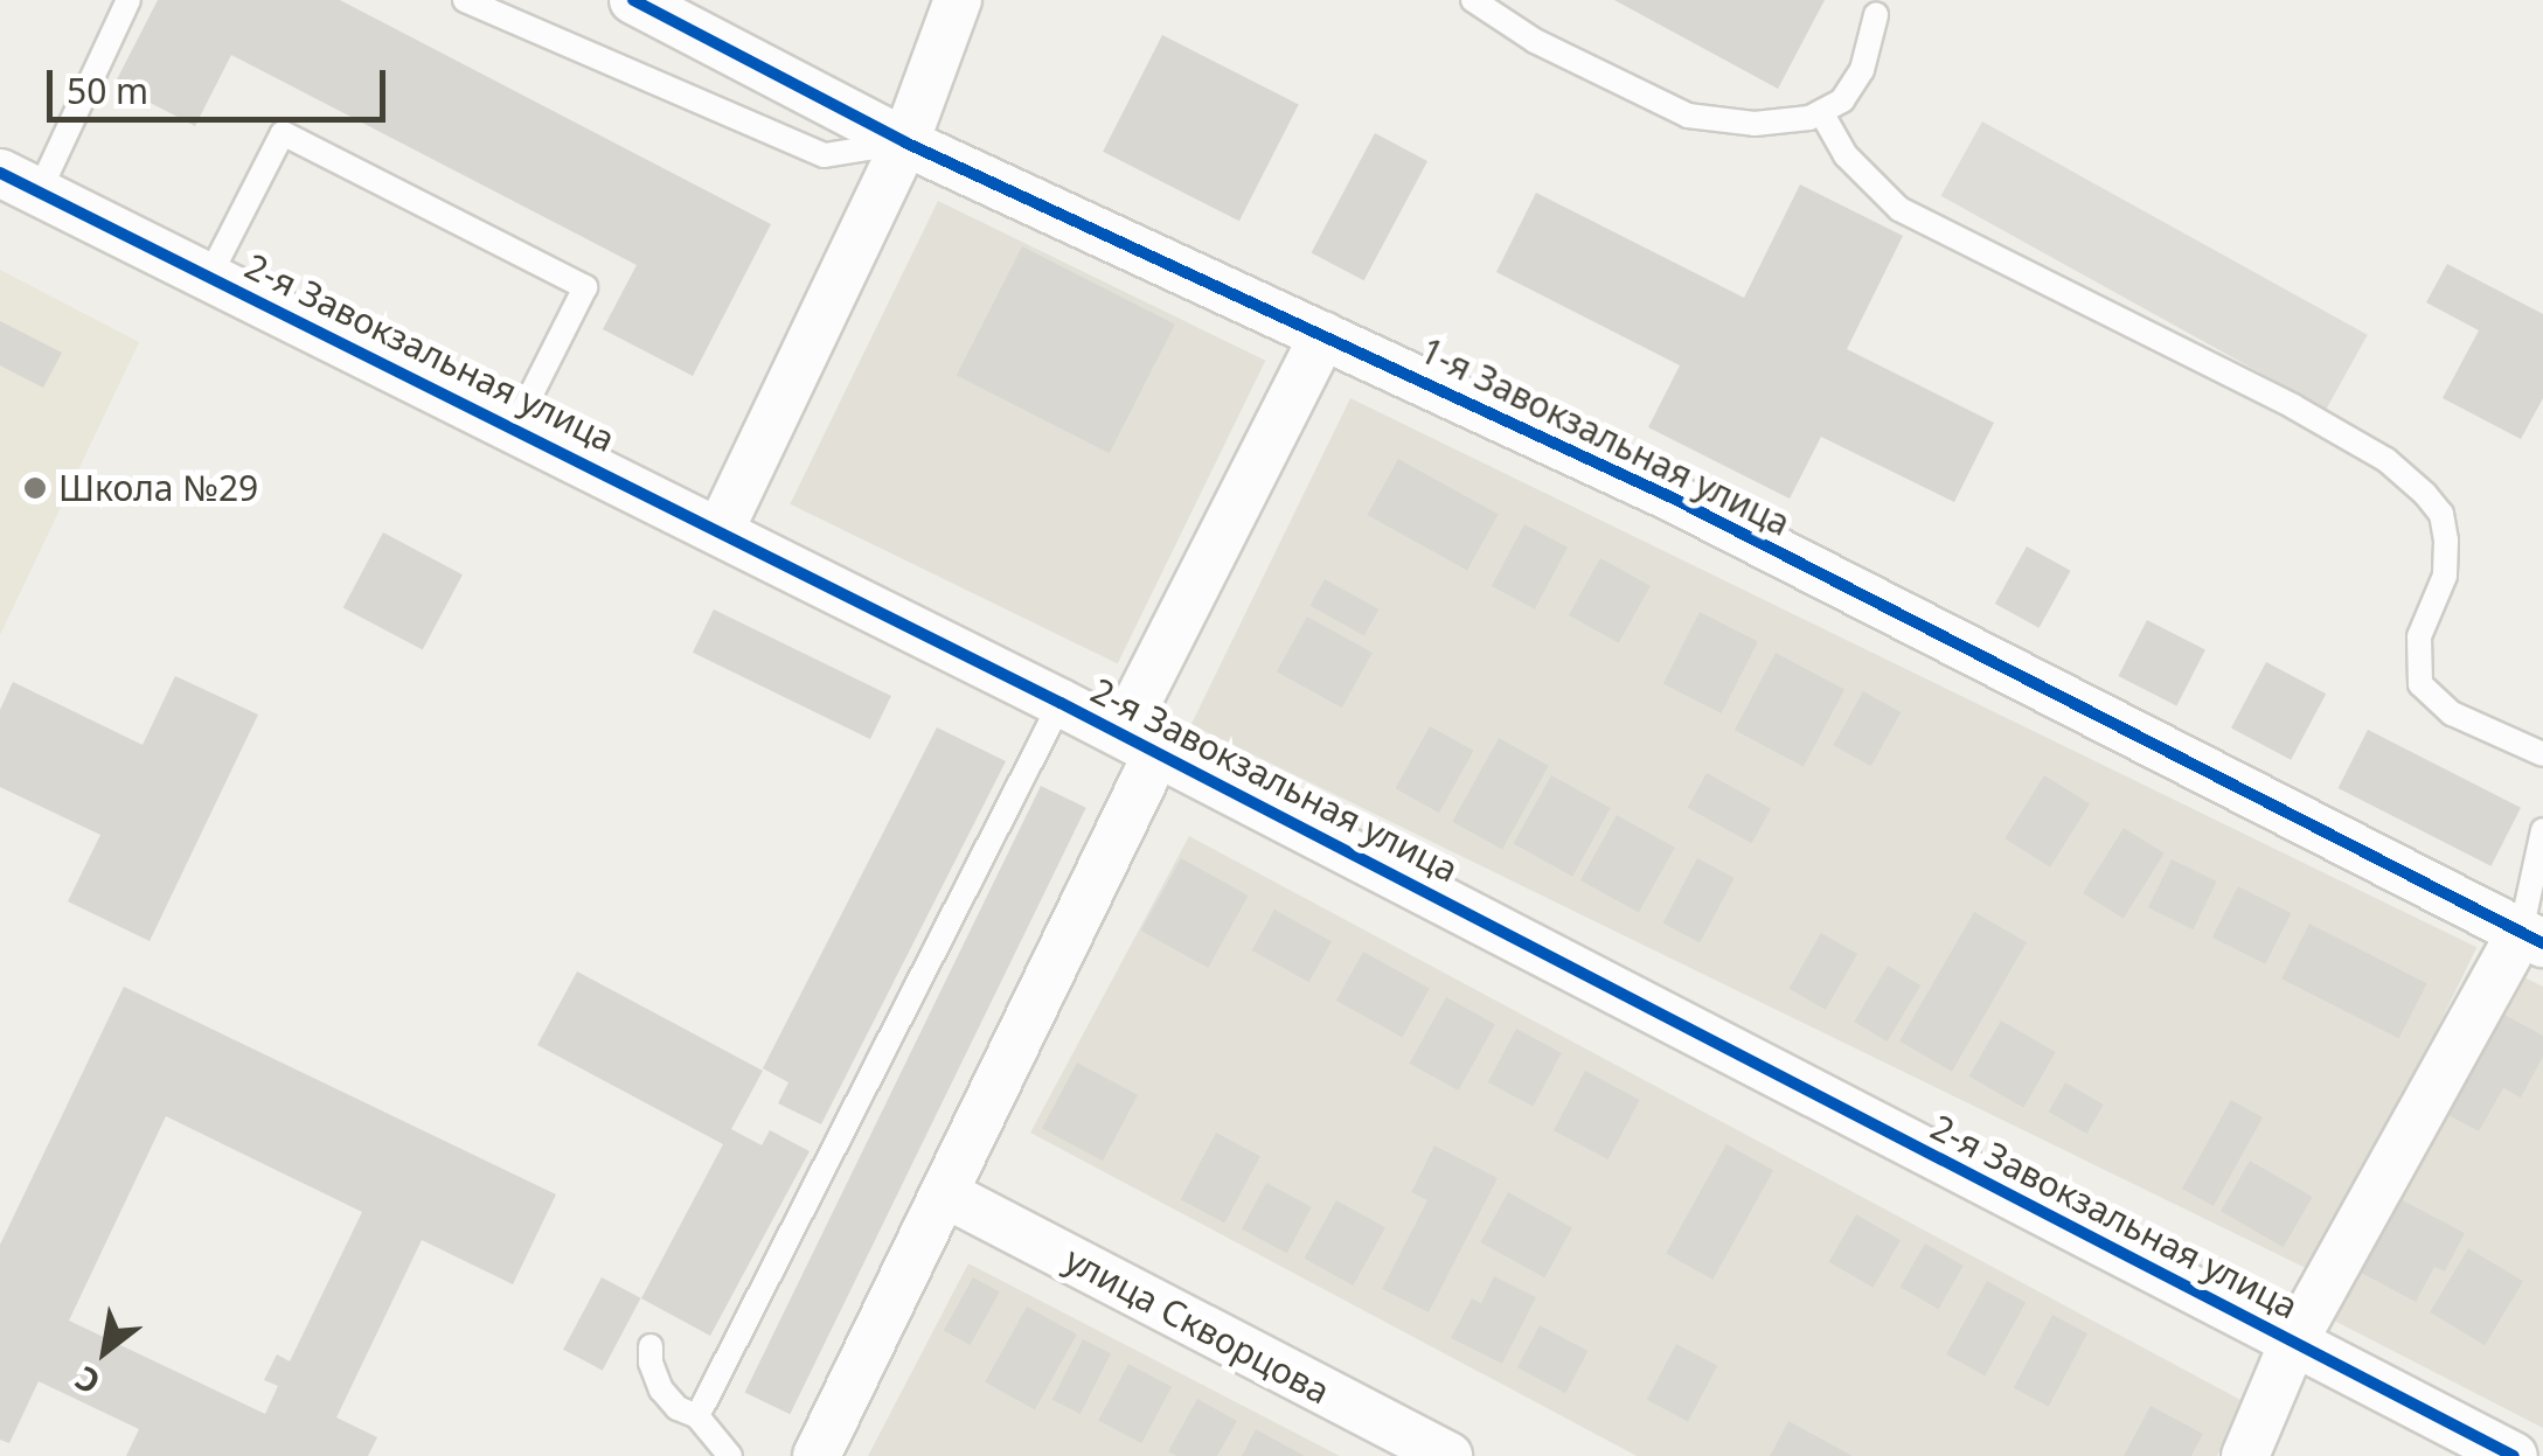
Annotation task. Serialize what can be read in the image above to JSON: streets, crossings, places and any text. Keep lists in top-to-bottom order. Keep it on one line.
{"streets":{"street":["2-я Завокзальная улица","1-я Завокзальная улица","улица Скворцова"]},"places":["Школа №29"],"scale_bar":"50 m","north":"bottom left"}
